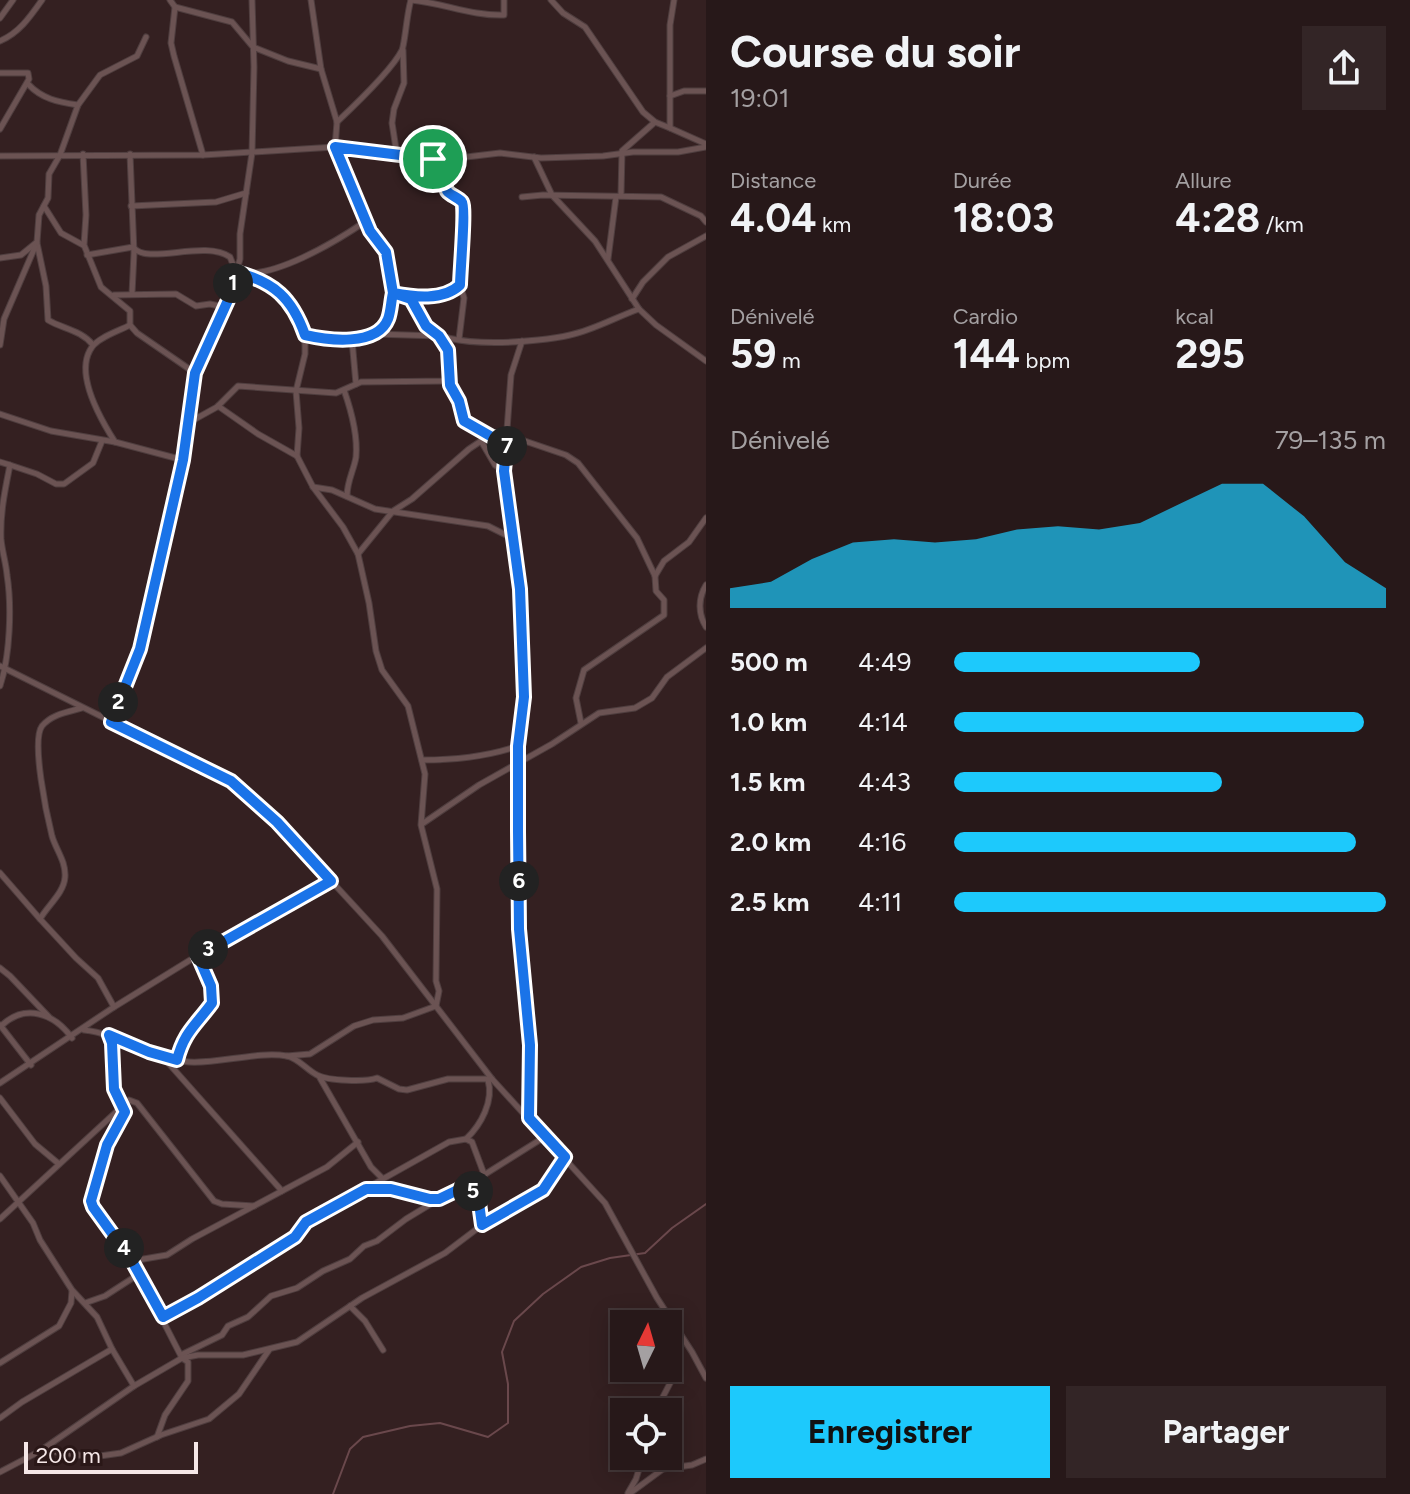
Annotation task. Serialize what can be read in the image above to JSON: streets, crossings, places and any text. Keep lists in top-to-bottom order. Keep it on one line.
{"scale_bar":"200 m","north":"top","page":{"heading":["Course du soir","19:01"],"stats":[["Distance","4.04 km"],["Durée","18:03"],["Allure","4:28 /km"],["Dénivelé","59 m"],["Cardio","144 bpm"],["kcal","295"]],"pins":["1","7","2","6","3","5","4"],"chart":["Dénivelé","79–135 m"],"list":[{"name":"500 m","note":"4:49"},{"name":"1.0 km","note":"4:14"},{"name":"1.5 km","note":"4:43"},{"name":"2.0 km","note":"4:16"},{"name":"2.5 km","note":"4:11"}],"buttons":["Enregistrer","Partager"],"scale":"200 m"}}
